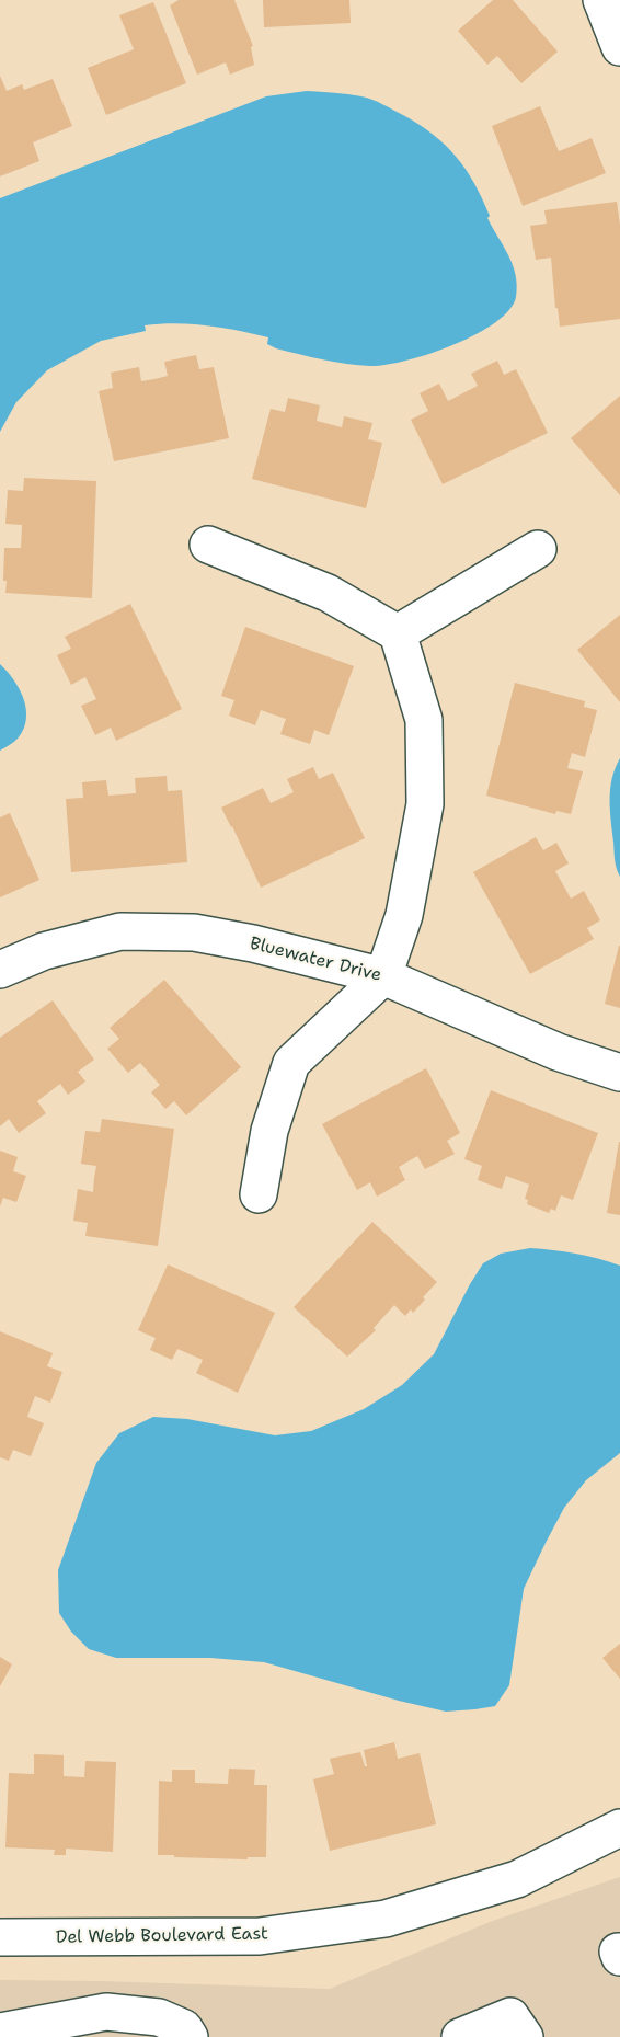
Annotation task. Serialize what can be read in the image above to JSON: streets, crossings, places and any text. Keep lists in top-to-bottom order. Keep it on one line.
{"streets":{"street":["Bluewater Drive","Del Webb Boulevard East"]}}
